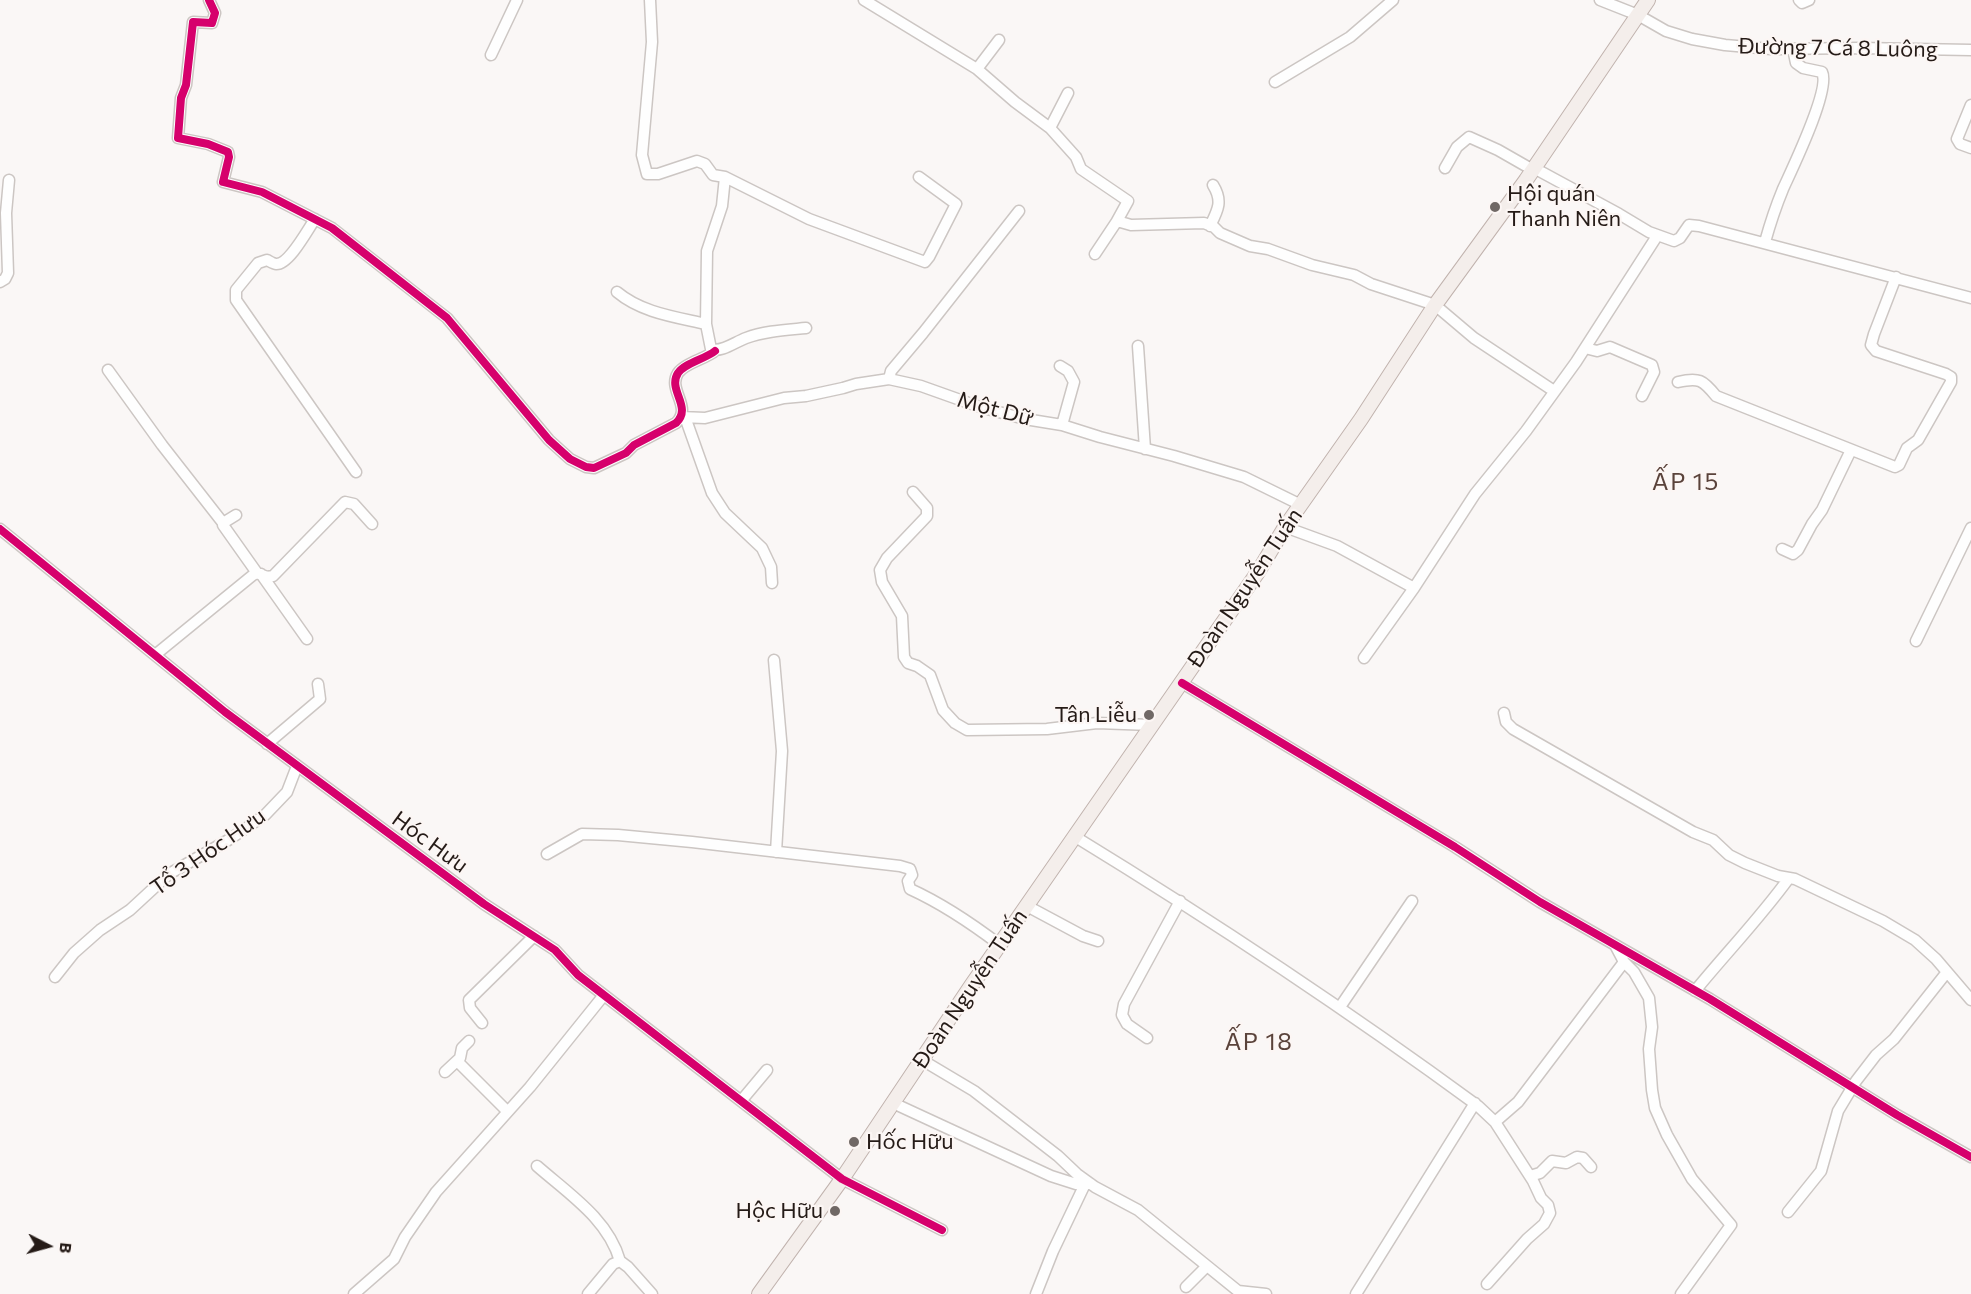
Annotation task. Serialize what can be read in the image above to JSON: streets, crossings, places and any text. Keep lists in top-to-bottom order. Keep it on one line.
{"streets":{"main road":["Đoàn Nguyễn Tuấn"],"street":["Đường 7 Cá 8 Luông","Một Dữ","Hóc Hưu","Tổ 3 Hóc Hưu"]},"crossings":[["Đường 7 Cá 8 Luông","Đoàn Nguyễn Tuấn"],["Một Dữ","Đoàn Nguyễn Tuấn"],["Đoàn Nguyễn Tuấn","Hóc Hưu"],["Hóc Hưu","Tổ 3 Hóc Hưu"]],"districts":["ẤP 15","ẤP 18"],"places":["Hội quán Thanh Niên","Tân Liễu","Hốc Hữu","Hộc Hữu"],"north":"right"}
